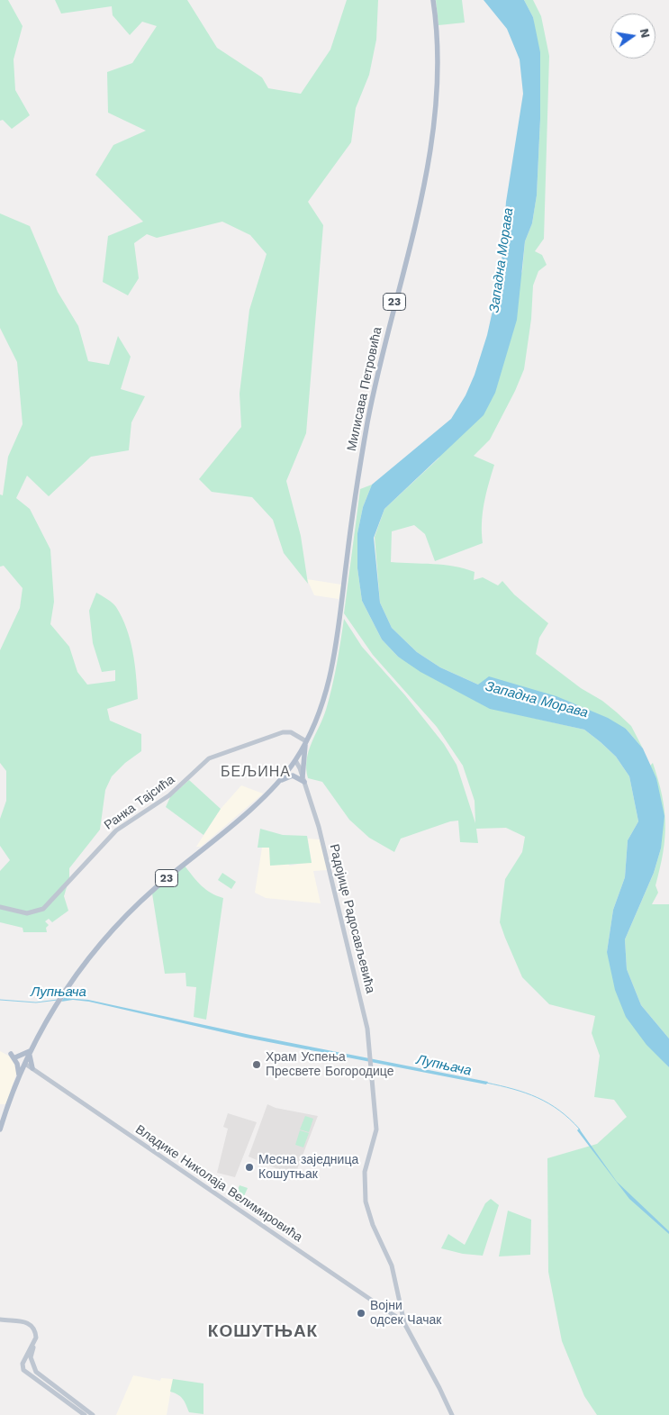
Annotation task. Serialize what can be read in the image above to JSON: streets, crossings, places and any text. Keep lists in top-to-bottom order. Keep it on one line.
{"streets":{"main road":["23","Милисава Петровића"],"street":["Ранка Тајсића","Радојице Радосављевића","Владике Николаја Велимировића"]},"crossings":[["23","Милисава Петровића"],["23","Ранка Тајсића"],["23","Радојице Радосављевића"],["23","Владике Николаја Велимировића"],["Милисава Петровића","Ранка Тајсића"],["Радојице Радосављевића","Владике Николаја Велимировића"]],"districts":["БЕЉИНА","КОШУТЊАК"],"water":["Западна Морава","Лупњача"],"places":["Храм Успења Пресвете Богородице","Месна заједница Кошутњак","Војни одсек Чачак"],"north":"right"}
